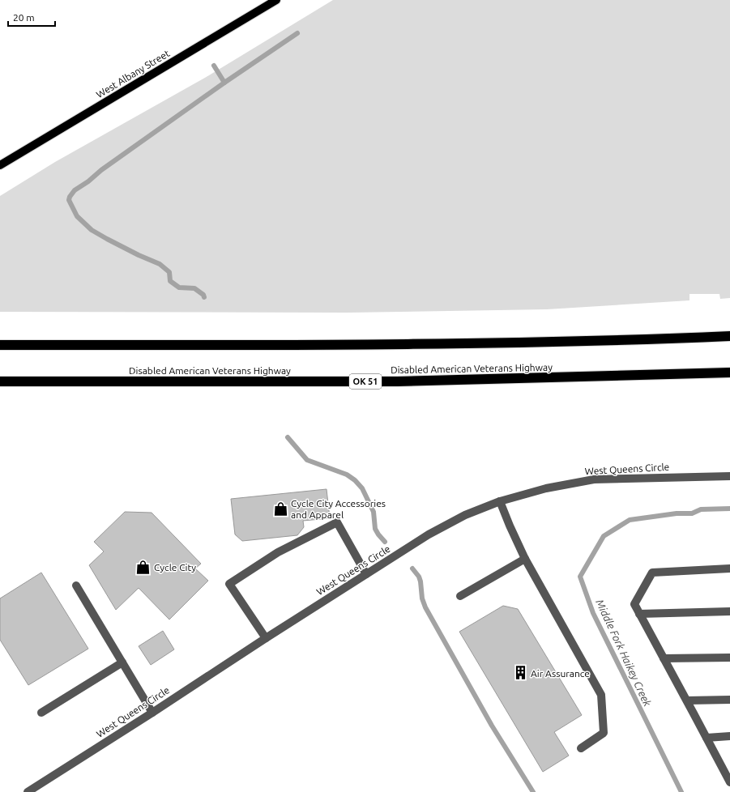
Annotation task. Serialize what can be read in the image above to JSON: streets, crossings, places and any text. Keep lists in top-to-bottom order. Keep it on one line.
{"streets":{"highway":["Disabled American Veterans Highway","OK 51"],"main road":["West Albany Street"],"street":["West Queens Circle"]},"water":["Middle Fork Haikey Creek"],"places":{"shop":["Cycle City Accessories and Apparel","Cycle City"],"building":["Air Assurance"]},"scale_bar":"20 m"}
